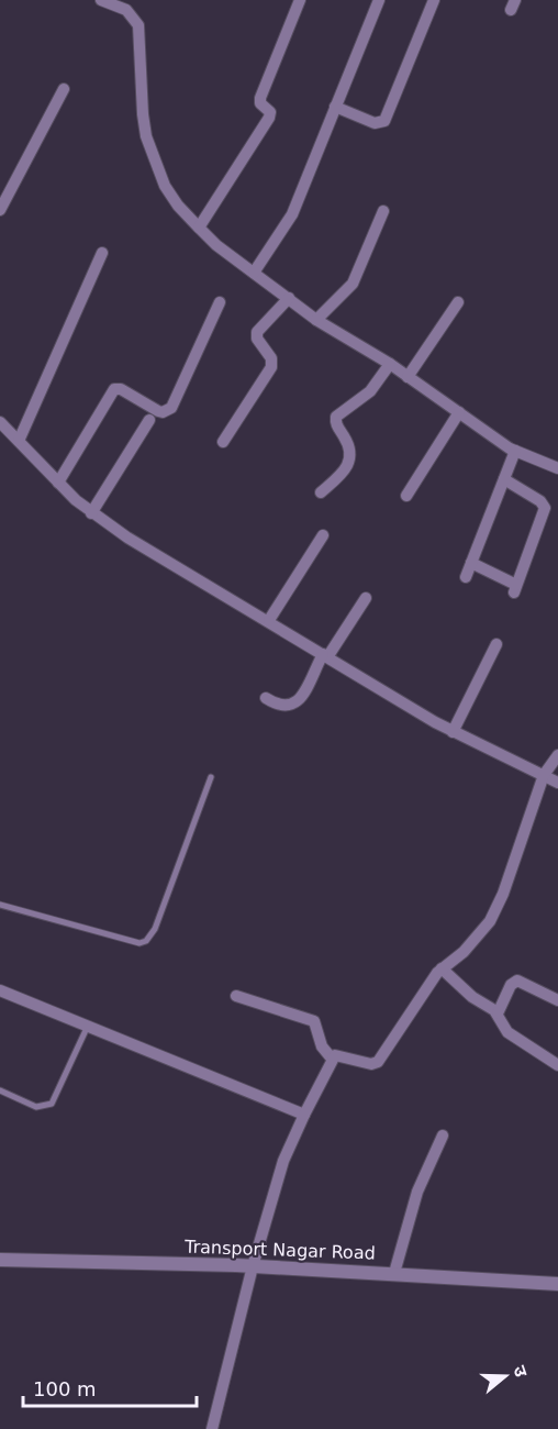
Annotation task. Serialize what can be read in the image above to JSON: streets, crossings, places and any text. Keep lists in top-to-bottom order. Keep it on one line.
{"streets":{"street":["Transport Nagar Road"]},"scale_bar":"100 m","north":"right"}
